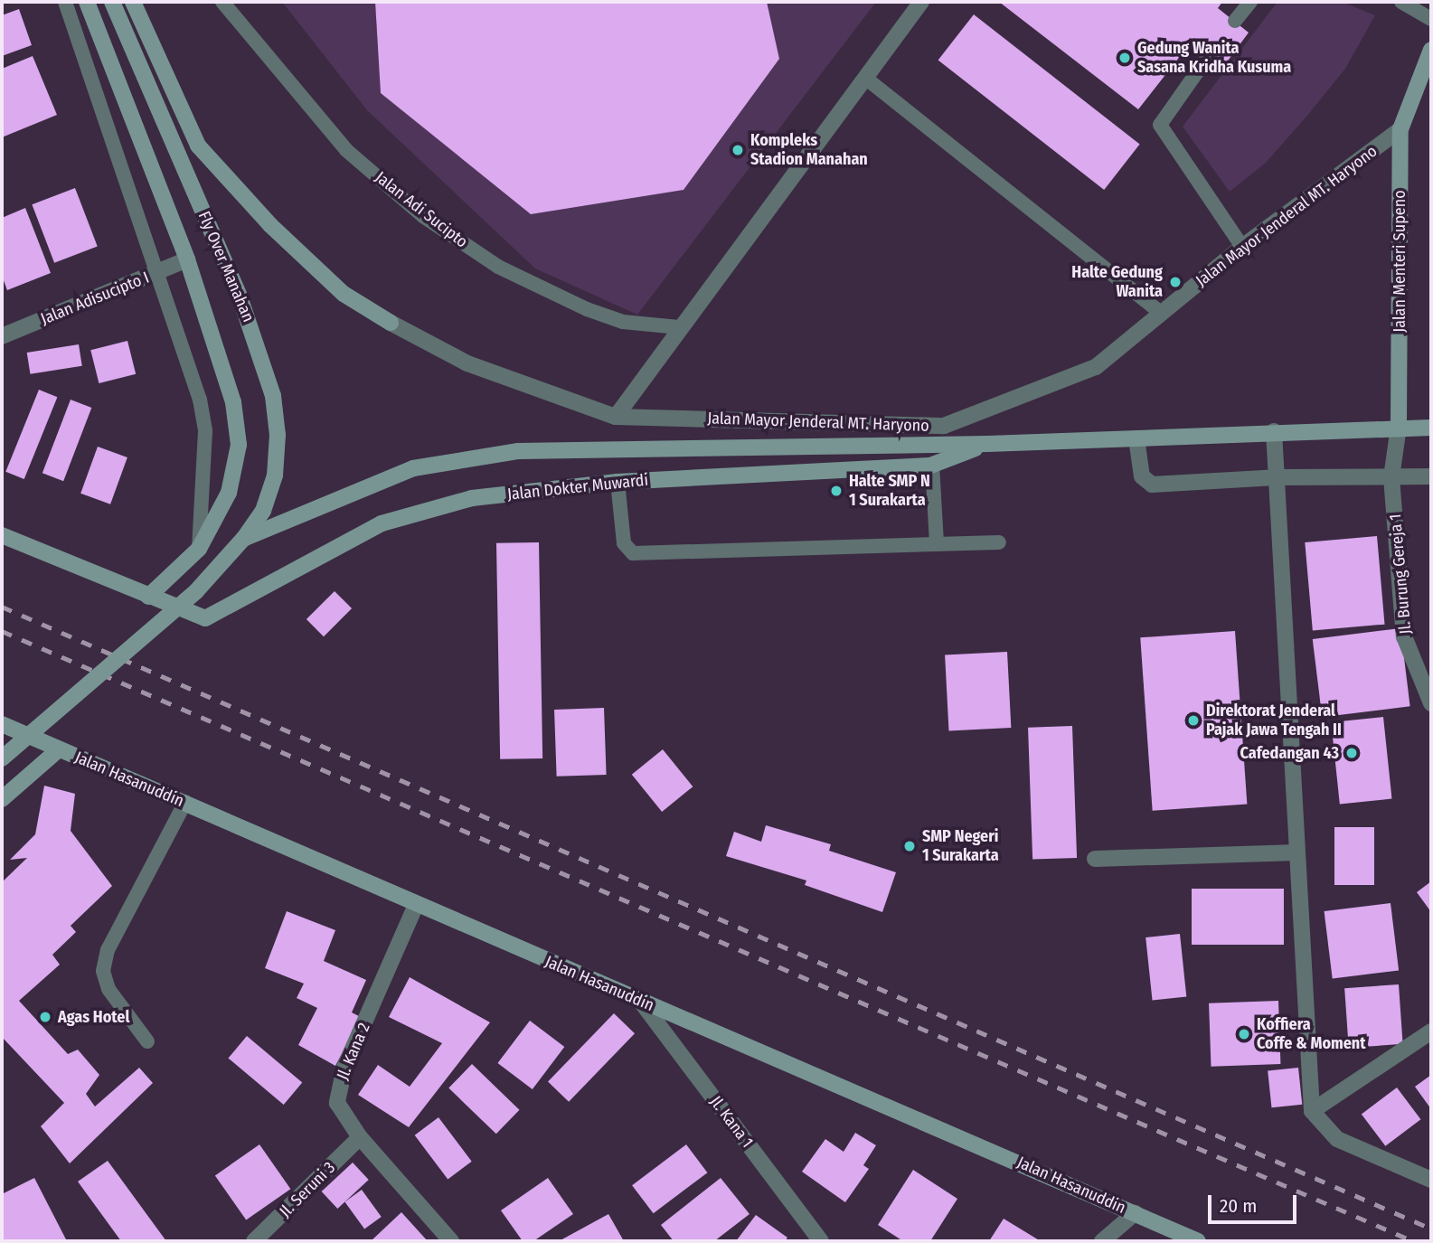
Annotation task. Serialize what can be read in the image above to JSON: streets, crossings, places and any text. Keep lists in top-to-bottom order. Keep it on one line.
{"streets":{"main road":["Jalan Menteri Supeno","Fly Over Manahan","Jalan Dokter Muwardi","Jalan Hasanuddin"],"street":["Jalan Mayor Jenderal MT. Haryono","Jalan Adisucipto I","Jl. Burung Gereja 1","Jl. Kana 2","Jl. Kana 1","Jl. Seruni 3"],"lane":["Jalan Adi Sucipto"]},"crossings":[["Jalan Mayor Jenderal MT. Haryono","Jalan Menteri Supeno"],["Jalan Menteri Supeno","Jl. Burung Gereja 1"],["Fly Over Manahan","Jalan Dokter Muwardi"],["Jalan Hasanuddin","Jl. Kana 2"],["Jalan Hasanuddin","Jl. Kana 1"],["Jl. Kana 2","Jl. Seruni 3"]],"places":["Gedung Wanita Sasana Kridha Kusuma","Kompleks Stadion Manahan","Halte Gedung Wanita","Halte SMP N 1 Surakarta","Direktorat Jenderal Pajak Jawa Tengah II","Cafedangan 43","SMP Negeri 1 Surakarta","Agas Hotel","Koffiera Coffe & Moment"],"scale_bar":"20 m"}
